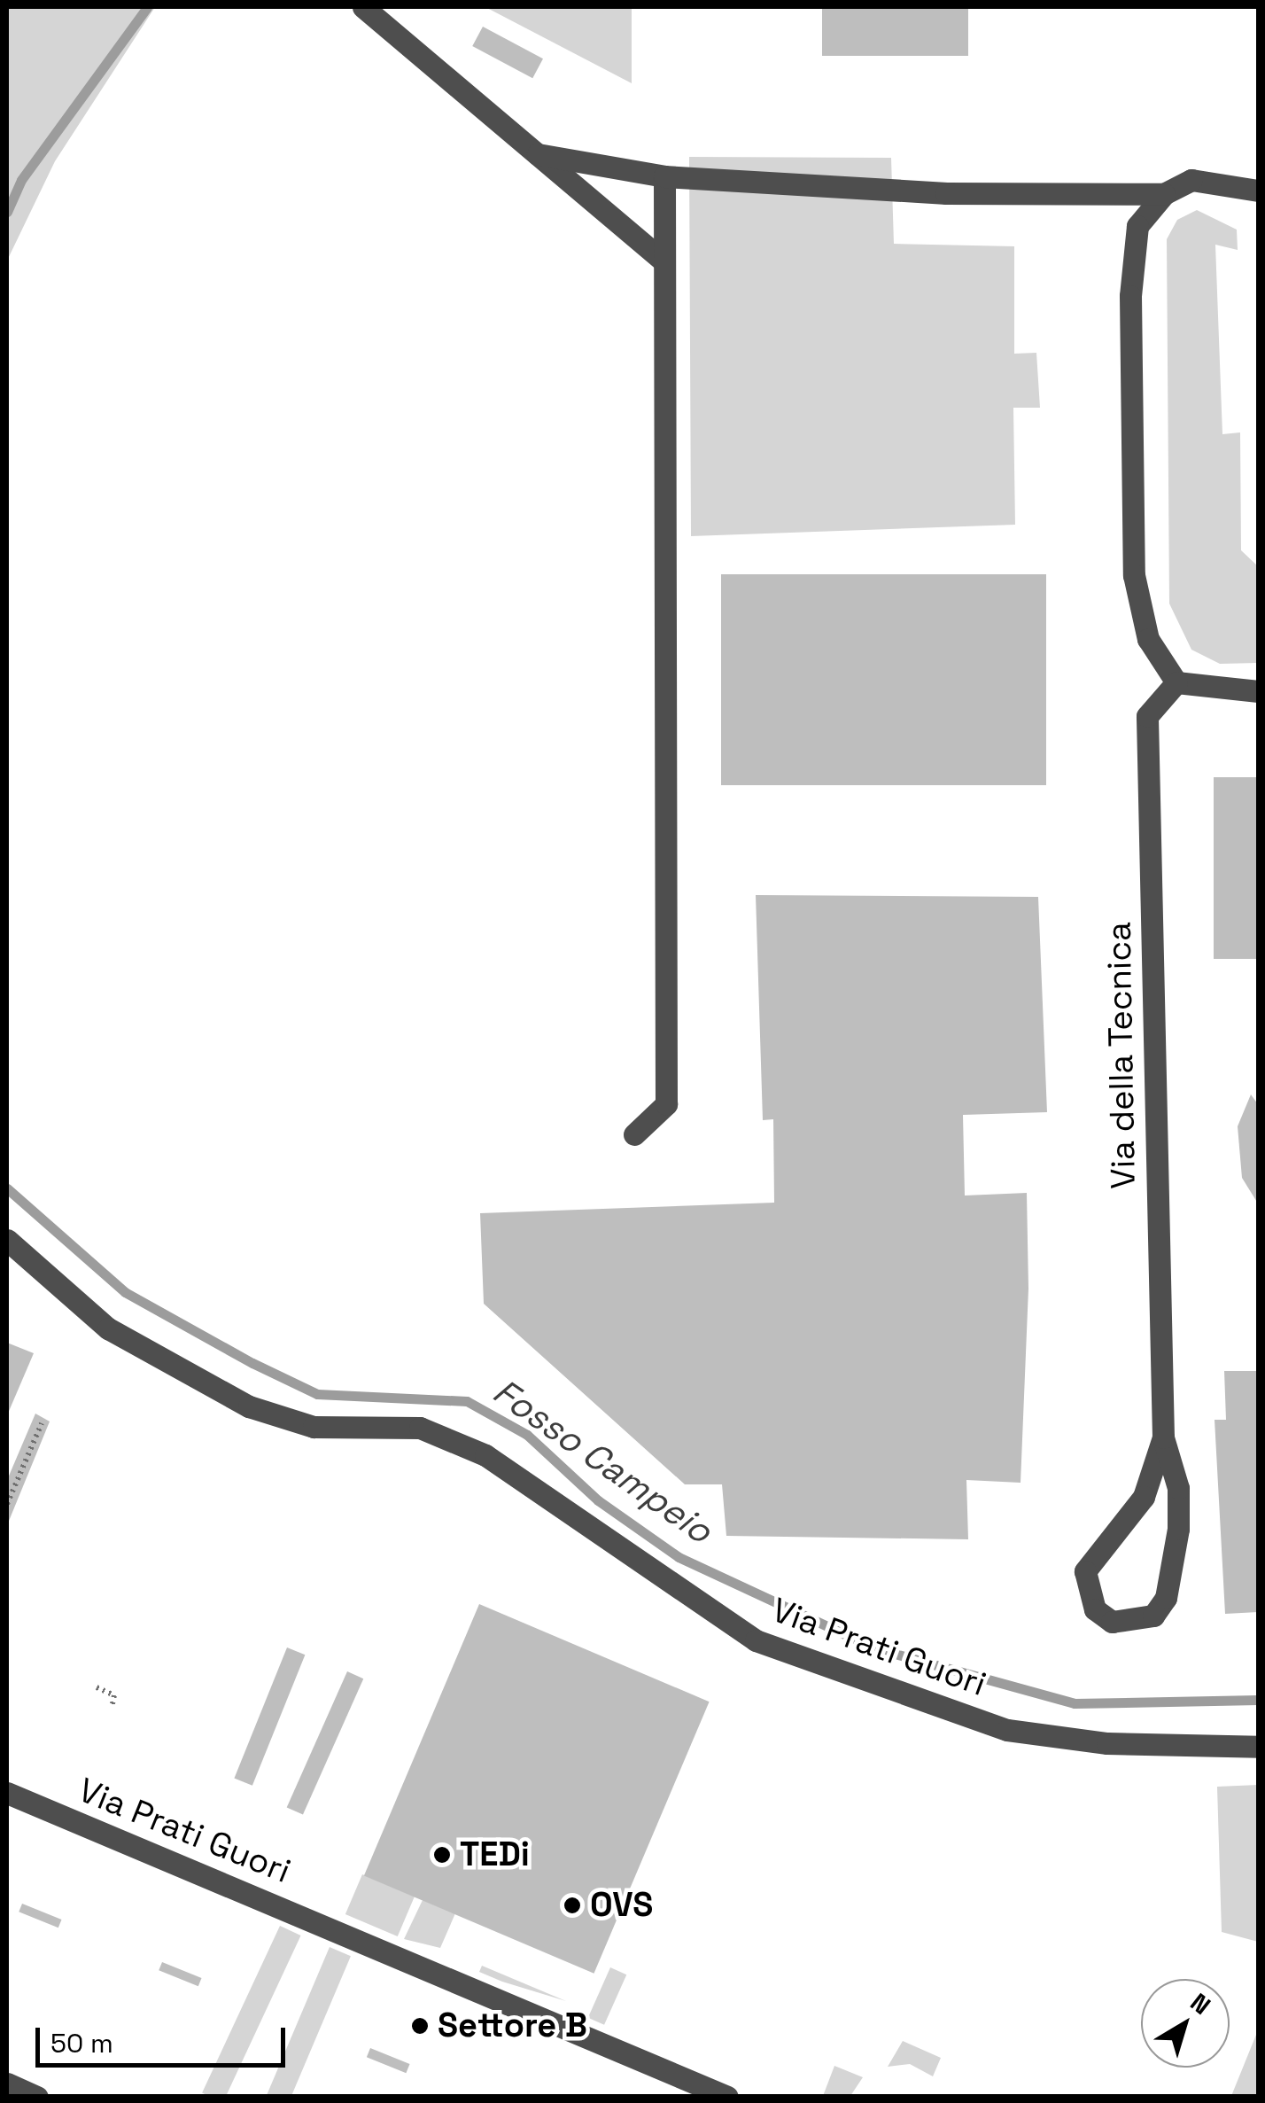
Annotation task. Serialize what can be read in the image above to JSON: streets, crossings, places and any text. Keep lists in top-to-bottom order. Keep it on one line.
{"streets":{"street":["Via della Tecnica","Via Prati Guori"]},"water":["Fosso Campeio"],"places":["TEDi","OVS","Settore B"],"scale_bar":"50 m","north":"top right"}
